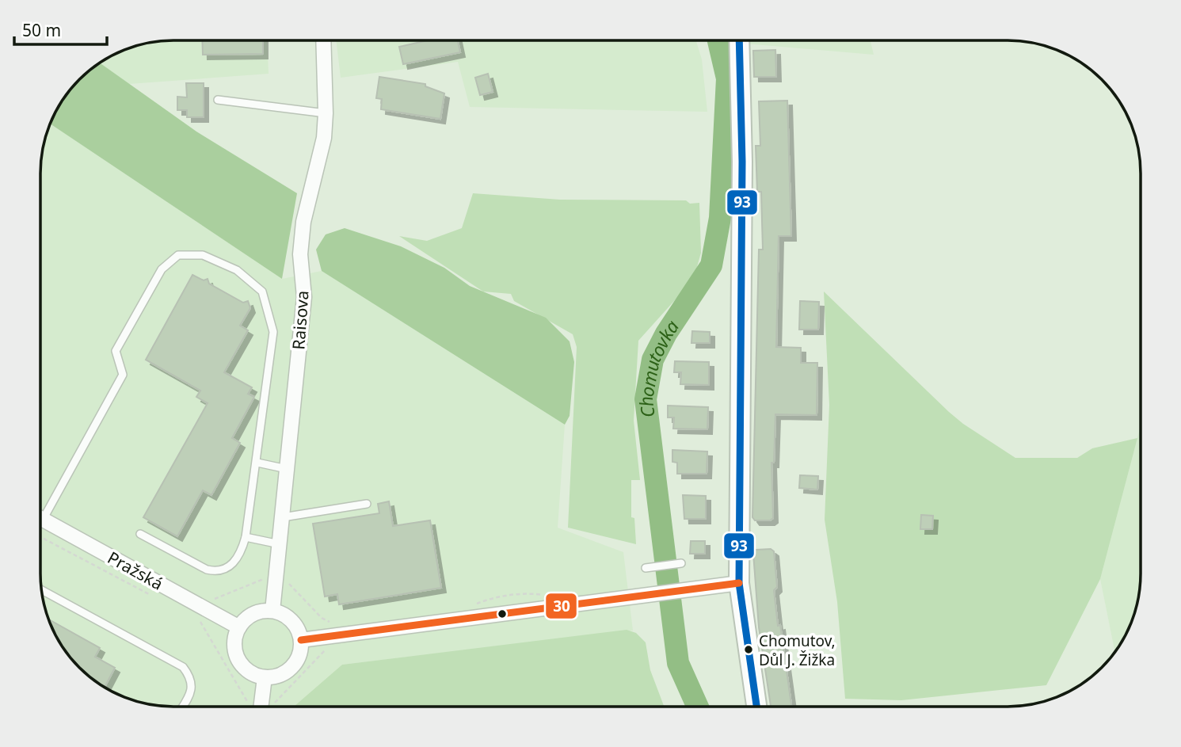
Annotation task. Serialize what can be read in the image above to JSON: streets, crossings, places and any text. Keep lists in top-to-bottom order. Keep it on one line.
{"streets":{"street":["Raisova","Pražská"]},"crossings":[["Raisova","Pražská"]],"water":["Chomutovka"],"places":["Chomutov, Důl J. Žižka"],"lines":["transit line 93","transit line 30"],"scale_bar":"50 m"}
